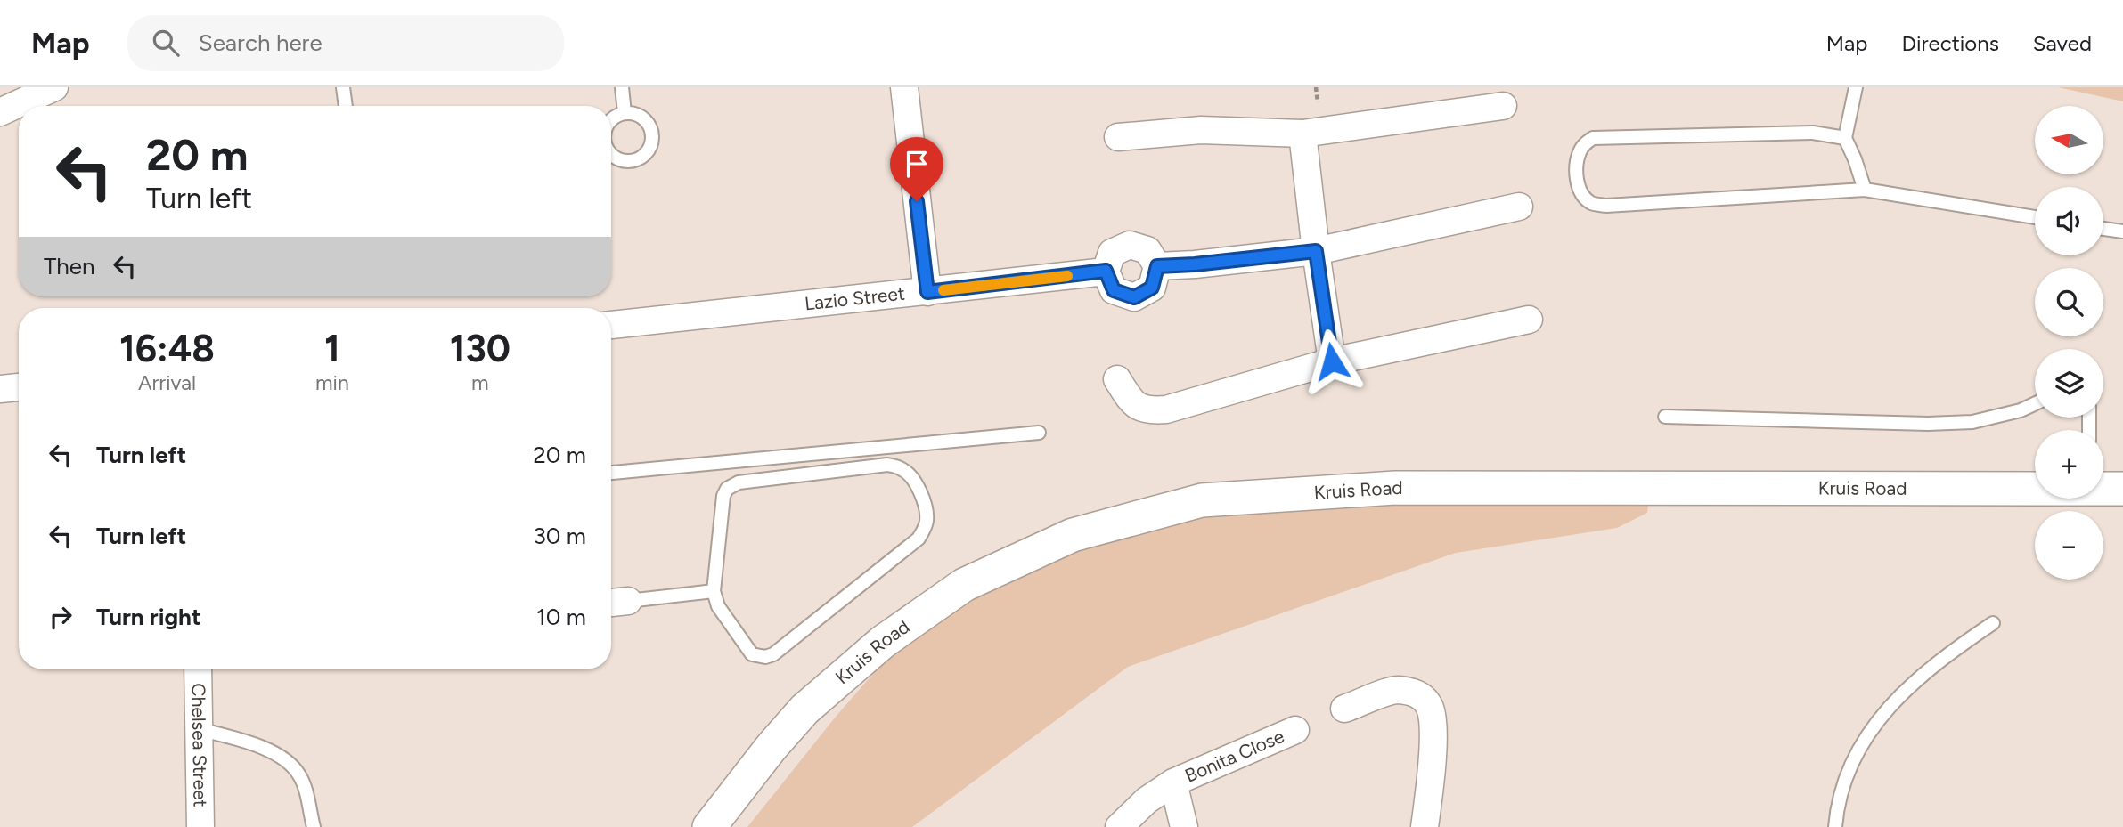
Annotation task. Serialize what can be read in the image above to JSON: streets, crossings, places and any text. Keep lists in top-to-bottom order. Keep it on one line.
{"streets":{"street":["Lazio Street","Kruis Road","Chelsea Street","Bonita Close"]},"north":"left","page":{"header":"Map","search":"Search here","nav":["Map","Directions","Saved"],"map_buttons":["+","−"],"turn":["20 m","Turn left"],"then":"Then","eta":["16:48","Arrival","1","min","130","m"],"list":[{"name":"Turn left","value":"20 m"},{"name":"Turn left","value":"30 m"},{"name":"Turn right","value":"10 m"}]}}
